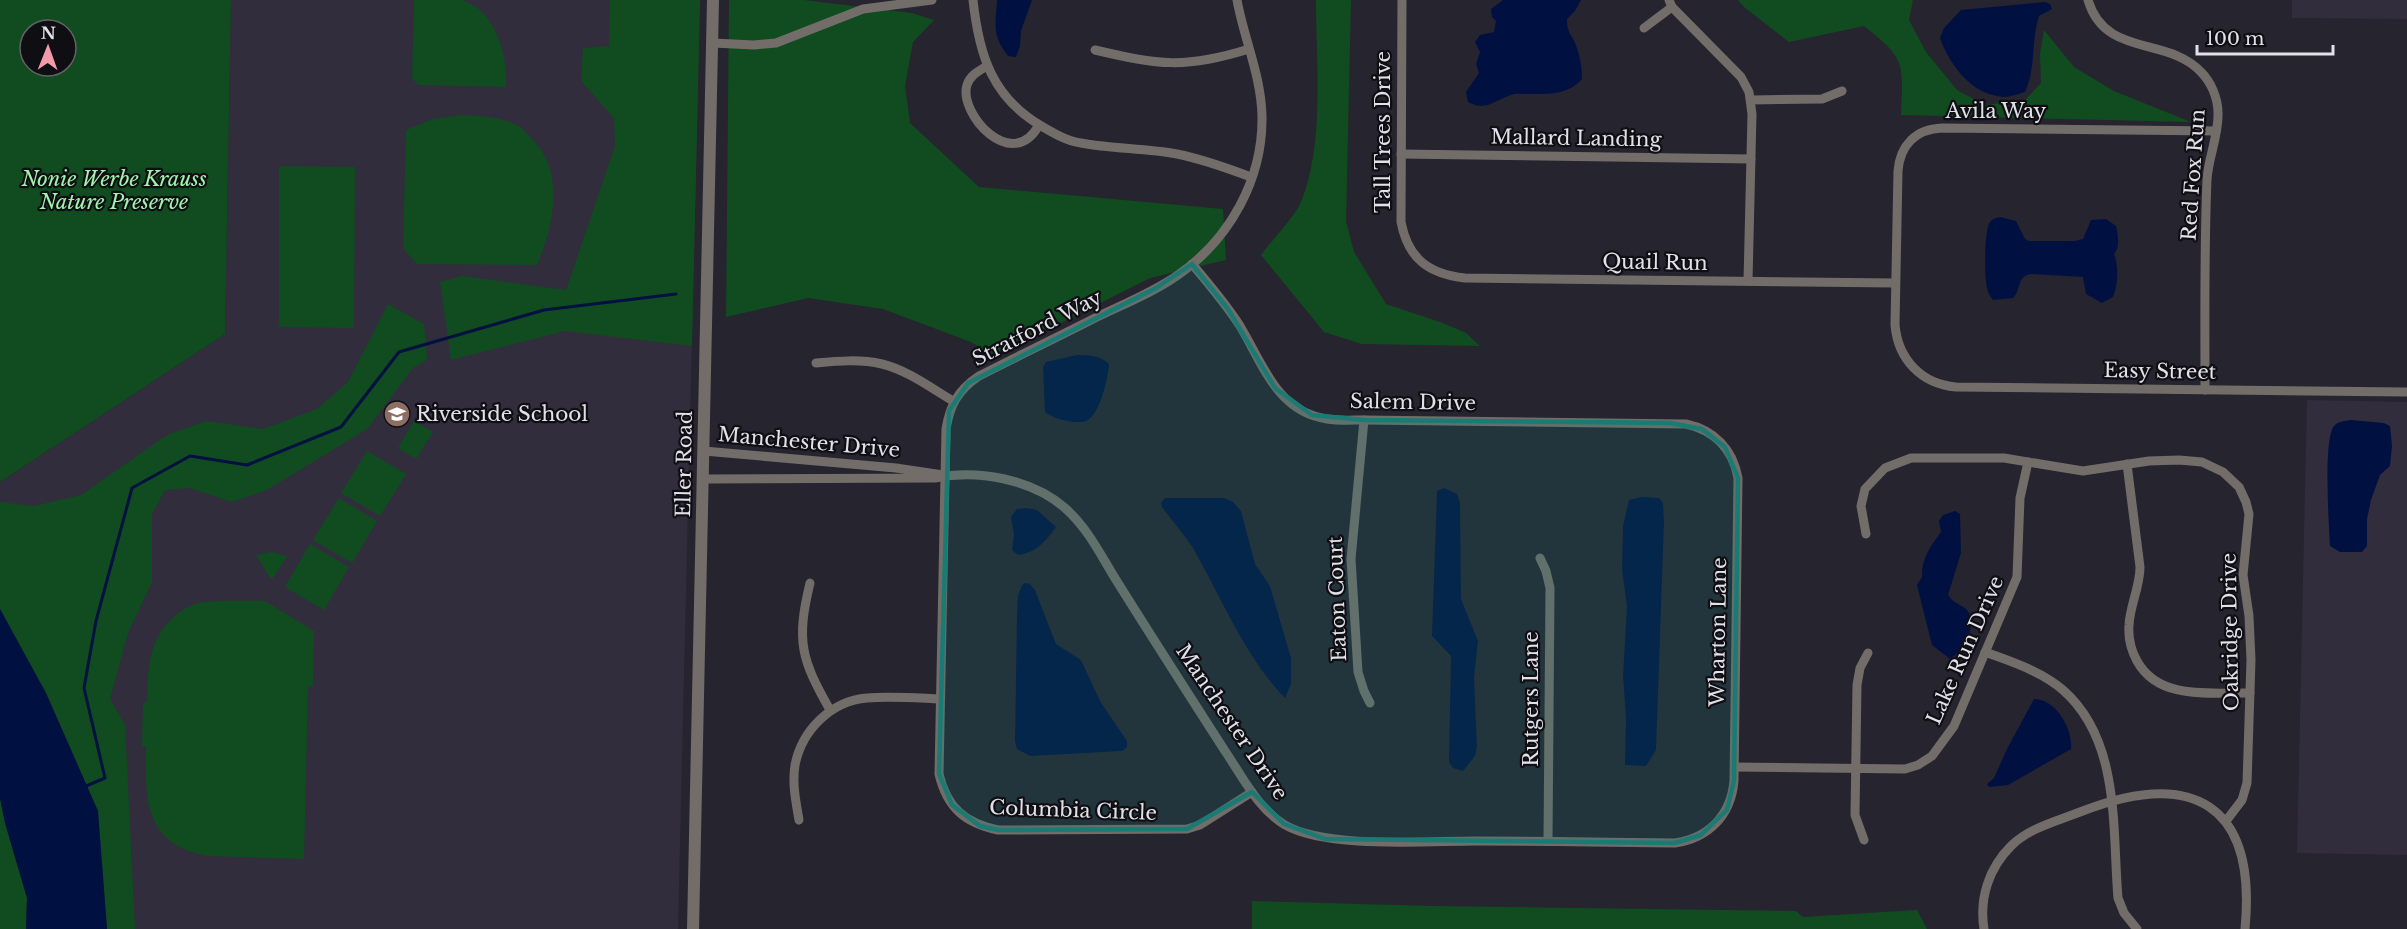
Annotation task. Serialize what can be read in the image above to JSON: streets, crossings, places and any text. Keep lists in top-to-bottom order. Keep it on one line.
{"streets":{"street":["Avila Way","Tall Trees Drive","Mallard Landing","Red Fox Run","Quail Run","Stratford Way","Easy Street","Salem Drive","Manchester Drive","Eller Road","Eaton Court","Wharton Lane","Oakridge Drive","Lake Run Drive","Rutgers Lane","Columbia Circle"]},"crossings":[["Avila Way","Red Fox Run"],["Avila Way","Quail Run"],["Avila Way","Easy Street"],["Tall Trees Drive","Mallard Landing"],["Tall Trees Drive","Quail Run"],["Red Fox Run","Easy Street"],["Stratford Way","Salem Drive"],["Salem Drive","Eaton Court"],["Salem Drive","Wharton Lane"],["Manchester Drive","Eller Road"],["Manchester Drive","Wharton Lane"],["Manchester Drive","Rutgers Lane"],["Manchester Drive","Columbia Circle"],["Wharton Lane","Lake Run Drive"],["Oakridge Drive","Lake Run Drive"]],"parks":["Nonie Werbe Krauss Nature Preserve"],"places":{"school or university":["Riverside School"]},"scale_bar":"100 m","north":"top"}
